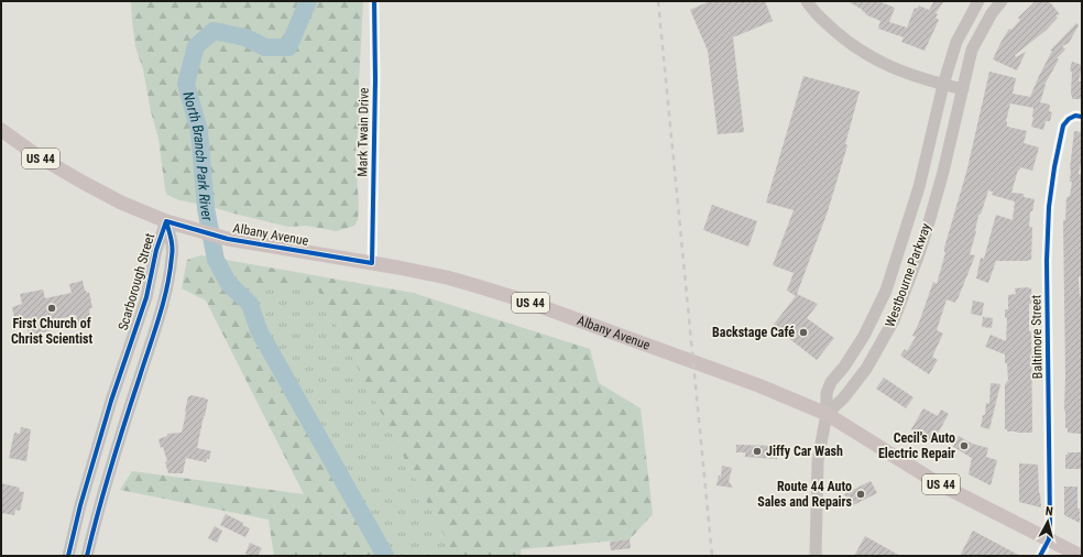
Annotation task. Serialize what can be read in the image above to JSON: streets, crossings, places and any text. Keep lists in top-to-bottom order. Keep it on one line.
{"streets":{"highway":["US 44","Albany Avenue"],"main road":["Westbourne Parkway","Scarborough Street"],"street":["Mark Twain Drive","Baltimore Street"]},"crossings":[["Mark Twain Drive","Albany Avenue"],["Albany Avenue","Westbourne Parkway"],["Albany Avenue","Scarborough Street"],["Albany Avenue","Baltimore Street"]],"water":["North Branch Park River"],"places":["First Church of Christ Scientist","Backstage Café","Cecil's Auto Electric Repair","Jiffy Car Wash","Route 44 Auto Sales and Repairs"],"north":"top"}
